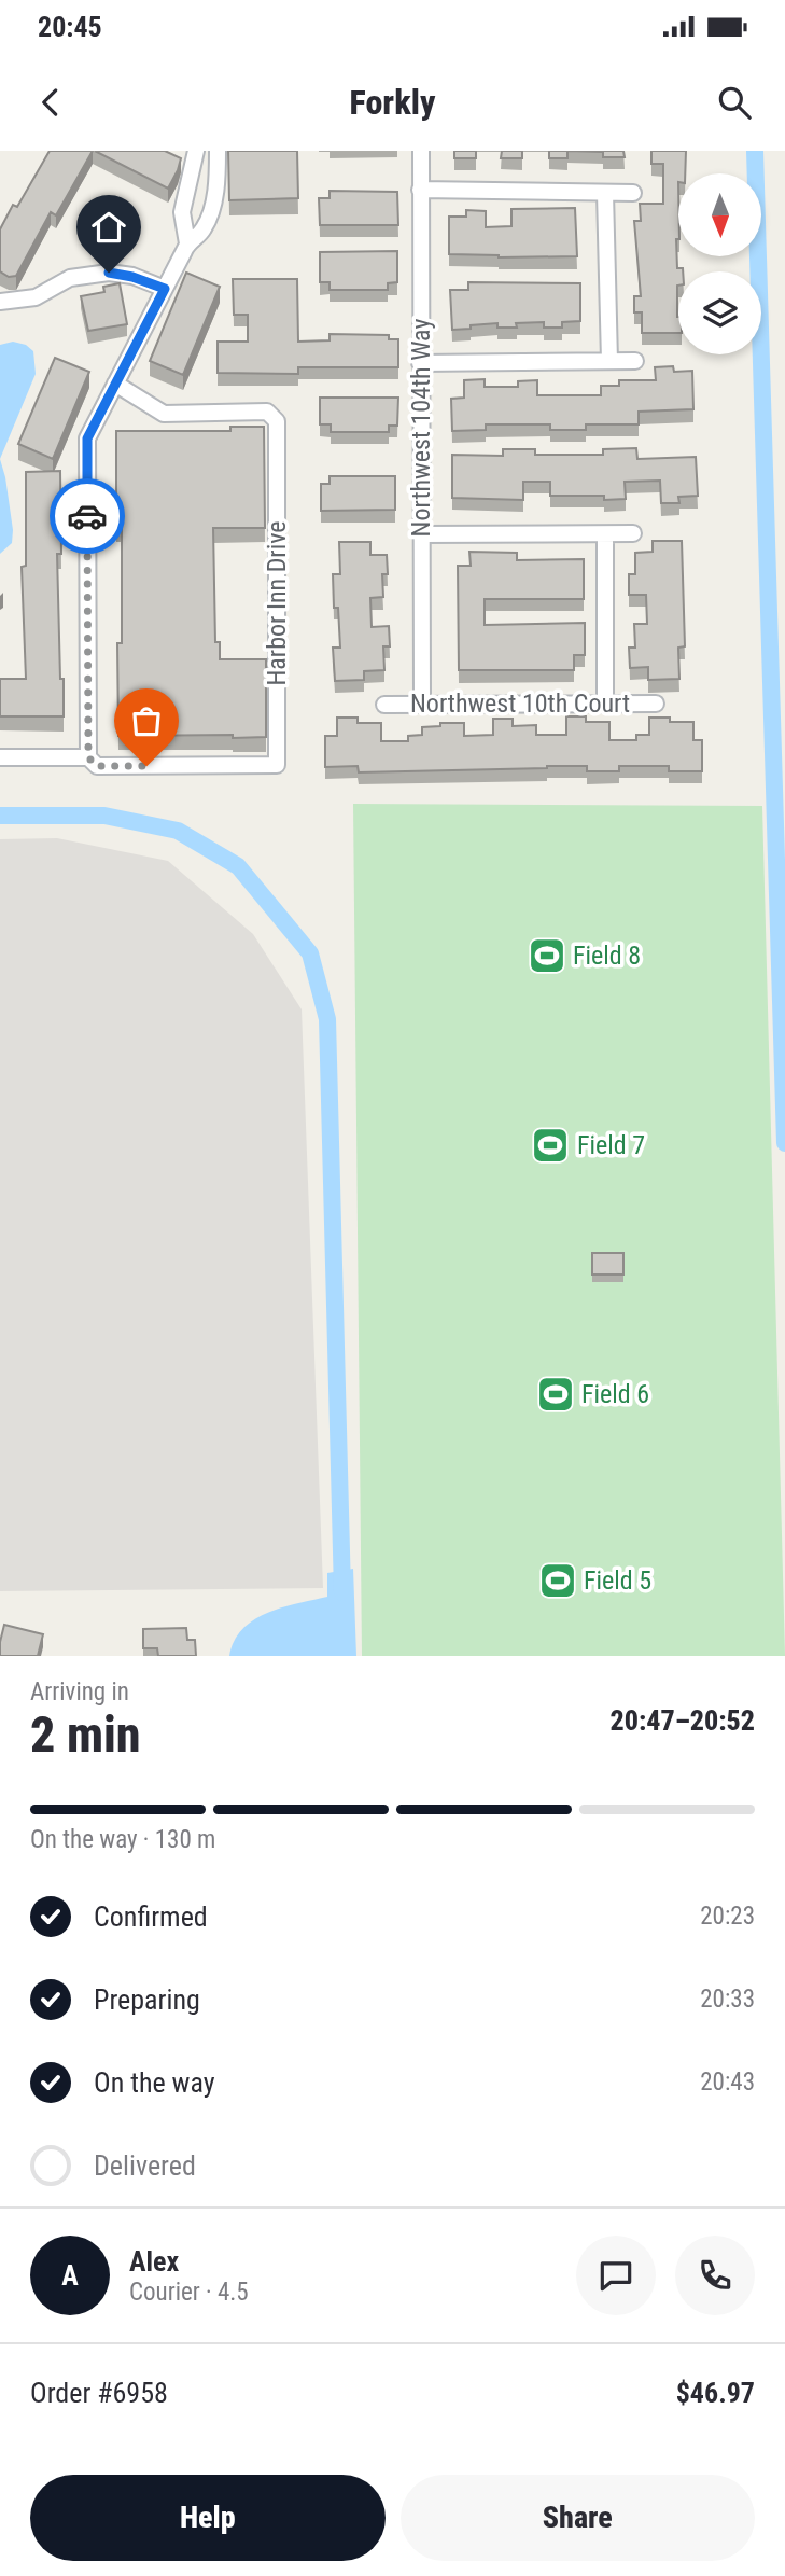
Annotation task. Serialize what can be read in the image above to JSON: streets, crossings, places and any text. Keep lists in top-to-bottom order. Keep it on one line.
{"streets":{"street":["Northwest 104th Way","Harbor Inn Drive","Northwest 10th Court"]},"crossings":[["Northwest 104th Way","Northwest 10th Court"]],"places":{"sports":["Field 8","Field 7","Field 6","Field 5"]},"north":"bottom","page":{"status":"20:45","header":"Forkly","heading":["2 min","Arriving in","20:47–20:52"],"panel":["Alex","Courier · 4.5","Order #6958","$46.97"],"bar":"On the way · 130 m","list":[["Confirmed","20:23"],["Preparing","20:33"],["On the way","20:43"],"Delivered"],"round":"A","buttons":["Help","Share"]}}
